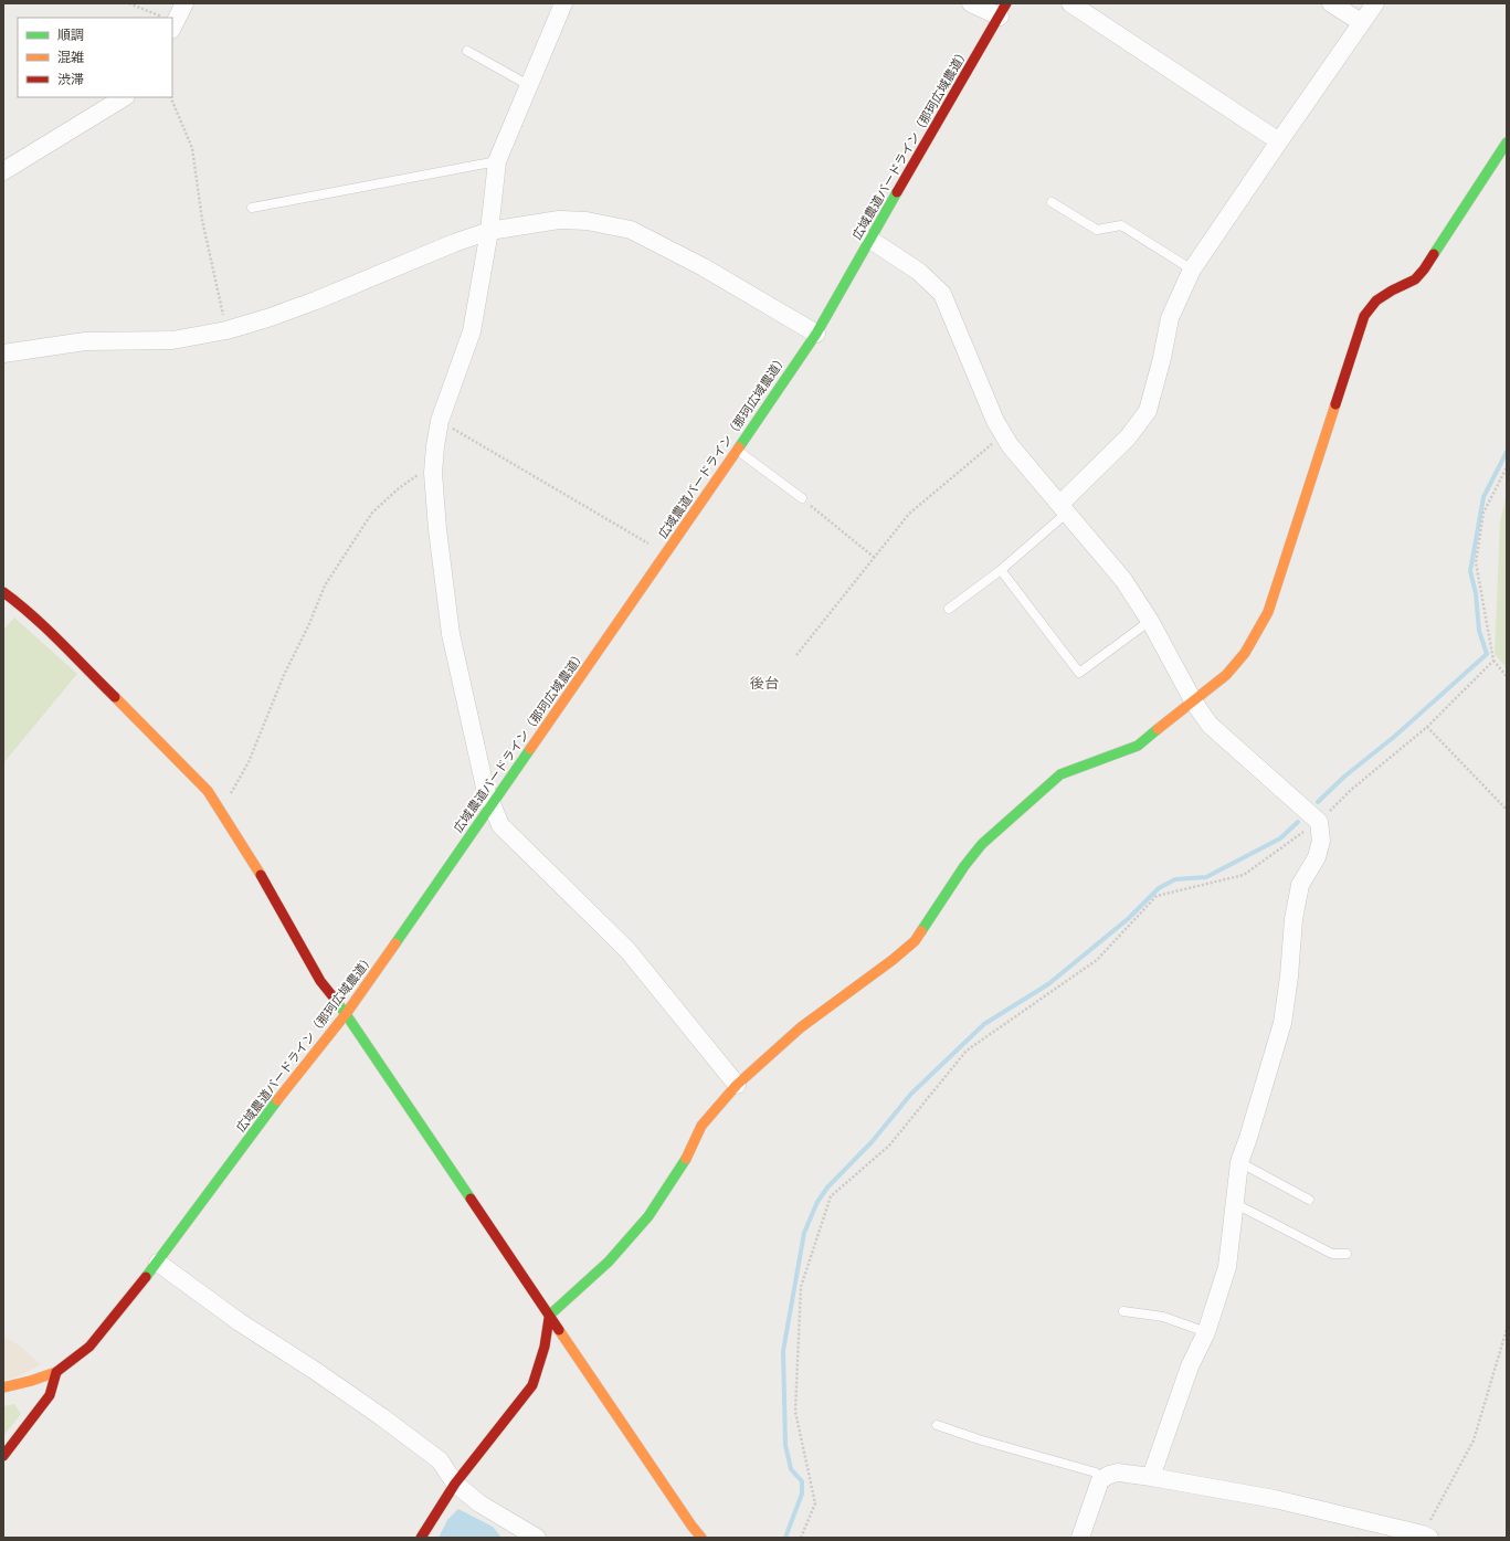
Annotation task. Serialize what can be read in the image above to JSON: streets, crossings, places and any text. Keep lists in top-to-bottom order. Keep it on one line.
{"streets":{"street":["広域農道バードライン（那珂広域農道）"]},"districts":["後台"],"legend":["順調","混雑","渋滞"]}
